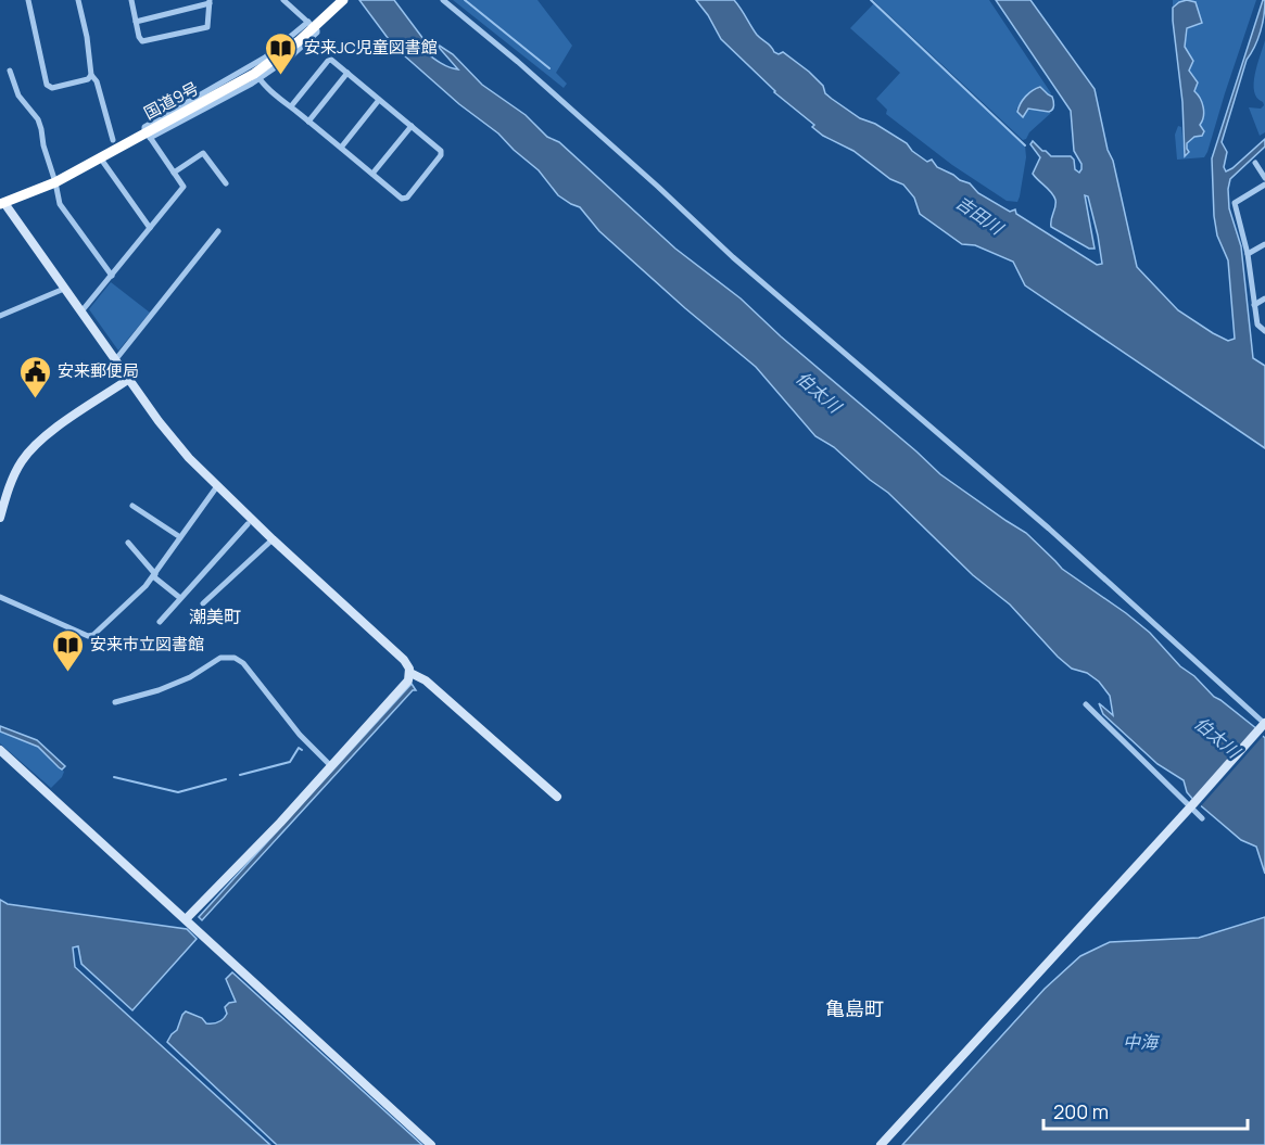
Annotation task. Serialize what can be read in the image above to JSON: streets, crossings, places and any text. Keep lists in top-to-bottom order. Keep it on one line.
{"streets":{"highway":["国道9号"]},"districts":["潮美町","亀島町"],"water":["吉田川","伯太川","中海"],"places":{"library":["安来JC児童図書館","安来市立図書館"],"public building":["安来郵便局"]},"scale_bar":"200 m"}
